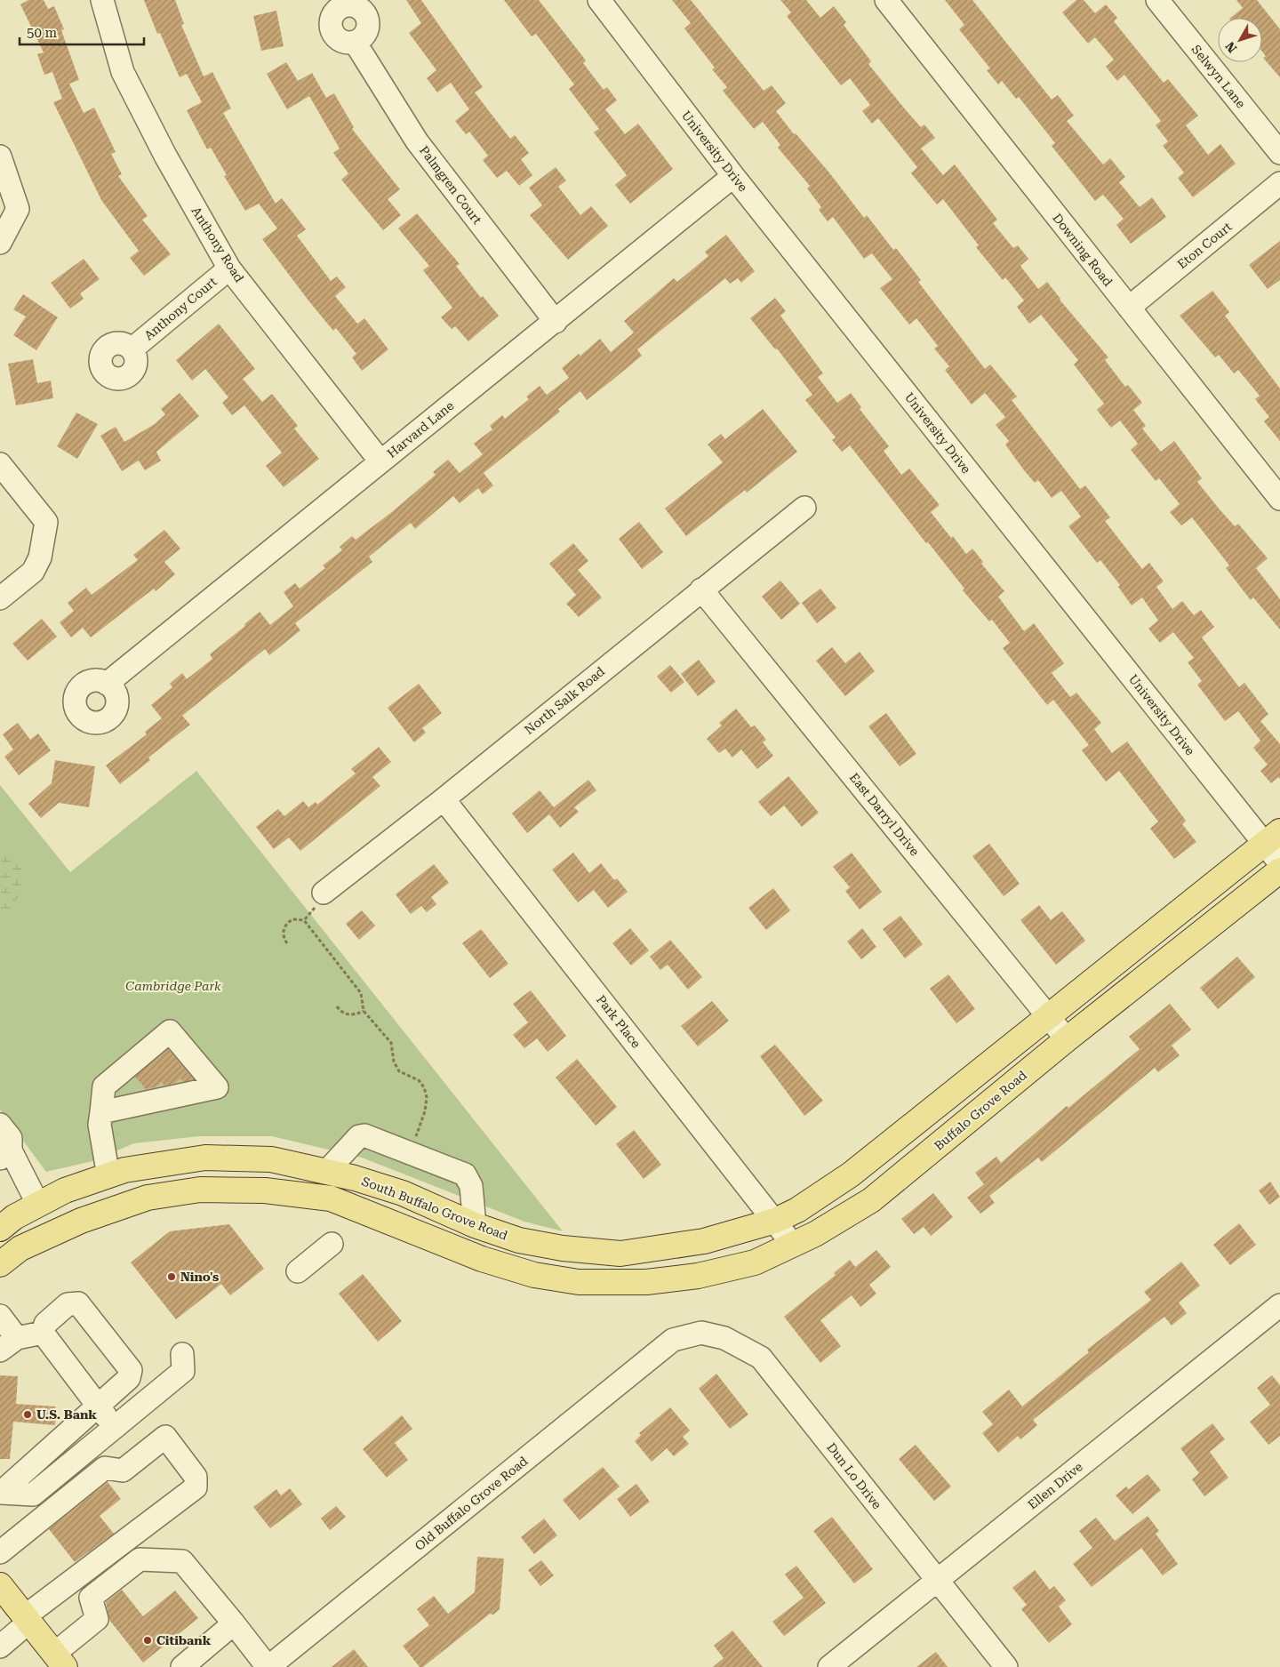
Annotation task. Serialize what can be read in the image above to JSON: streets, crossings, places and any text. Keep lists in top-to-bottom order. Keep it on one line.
{"streets":{"main road":["Buffalo Grove Road","South Buffalo Grove Road"],"street":["Selwyn Lane","University Drive","Palmgren Court","Anthony Road","Eton Court","Downing Road","Anthony Court","Harvard Lane","North Salk Road","East Darryl Drive","Park Place","Dun Lo Drive","Ellen Drive","Old Buffalo Grove Road"]},"crossings":[["University Drive","Harvard Lane"],["Palmgren Court","Harvard Lane"],["Anthony Road","Anthony Court"],["Anthony Road","Harvard Lane"],["Eton Court","Downing Road"],["North Salk Road","East Darryl Drive"],["North Salk Road","Park Place"],["East Darryl Drive","Buffalo Grove Road"],["Park Place","Buffalo Grove Road"],["Park Place","South Buffalo Grove Road"],["Dun Lo Drive","Ellen Drive"],["Dun Lo Drive","Old Buffalo Grove Road"]],"parks":["Cambridge Park"],"places":["Nino's","U.S. Bank","Citibank"],"scale_bar":"50 m","north":"bottom left"}
